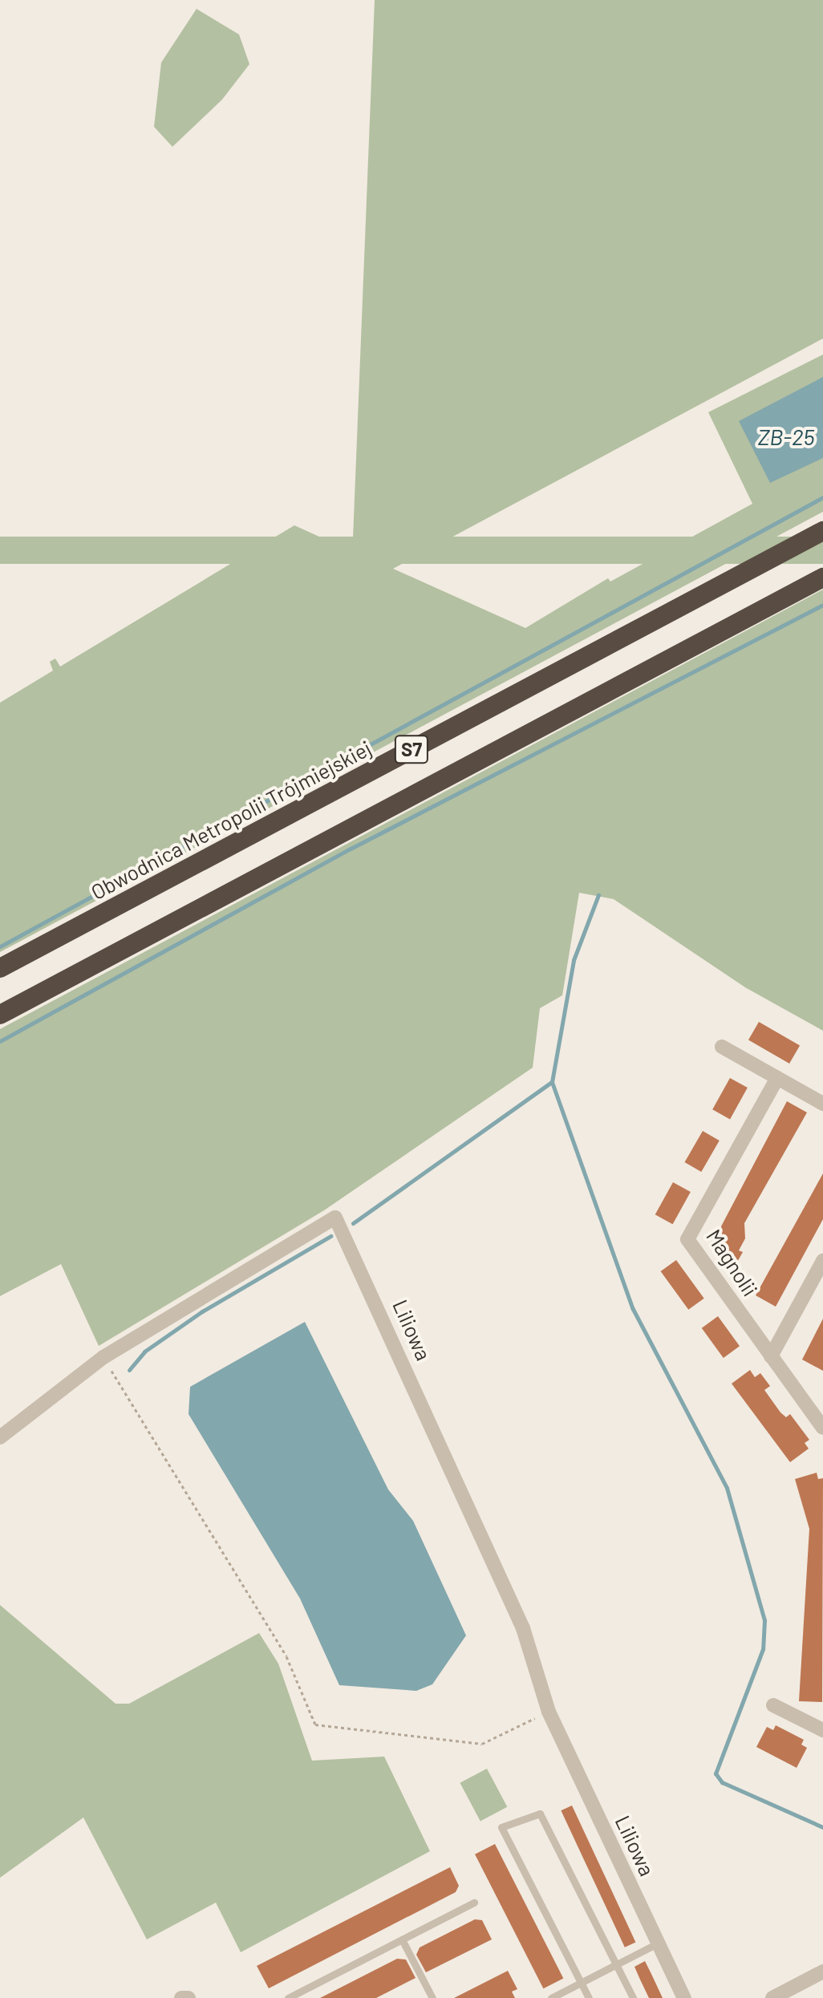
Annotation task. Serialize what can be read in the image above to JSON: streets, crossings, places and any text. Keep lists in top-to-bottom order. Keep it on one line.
{"streets":{"highway":["S7","Obwodnica Metropolii Trójmiejskiej"],"street":["Magnolii","Liliowa"]},"water":["ZB-25"]}
